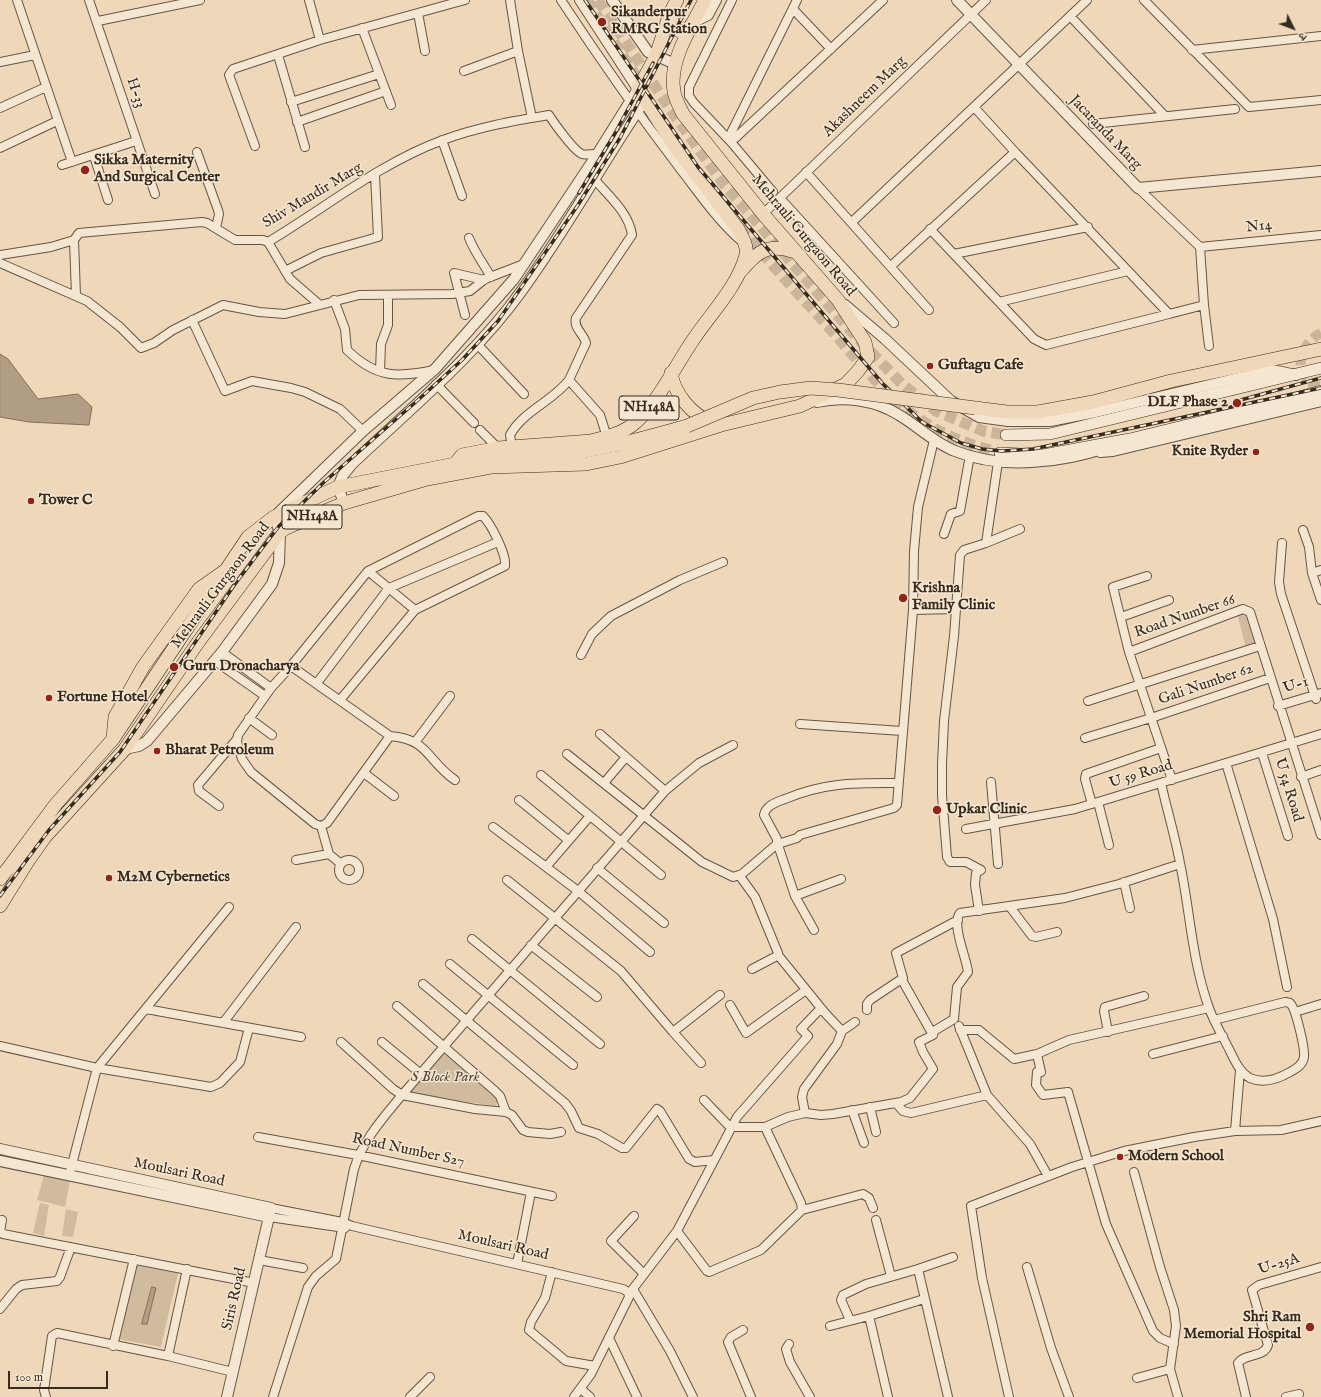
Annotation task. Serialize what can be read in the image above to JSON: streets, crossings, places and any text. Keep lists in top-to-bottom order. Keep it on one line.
{"streets":{"main road":["Mehrauli Gurgaon Road","NH148A"],"street":["H-33","Akashneem Marg","Jacaranda Marg","Shiv Mandir Marg","N14","Road Number 66","Gali Number 62","U-1","U 59 Road","U 54 Road","Road Number S27","Moulsari Road","U-25A","Siris Road"]},"crossings":[["Akashneem Marg","Jacaranda Marg"],["Akashneem Marg","Mehrauli Gurgaon Road"],["U 59 Road","U 54 Road"],["Moulsari Road","Siris Road"]],"parks":["S Block Park"],"places":["Sikanderpur RMRG Station","Sikka Maternity And Surgical Center","Guftagu Cafe","DLF Phase 2","Knite Ryder","Tower C","Krishna Family Clinic","Guru Dronacharya","Fortune Hotel","Bharat Petroleum","Upkar Clinic","M2M Cybernetics","Modern School","Shri Ram Memorial Hospital"],"scale_bar":"100 m","north":"bottom right"}
